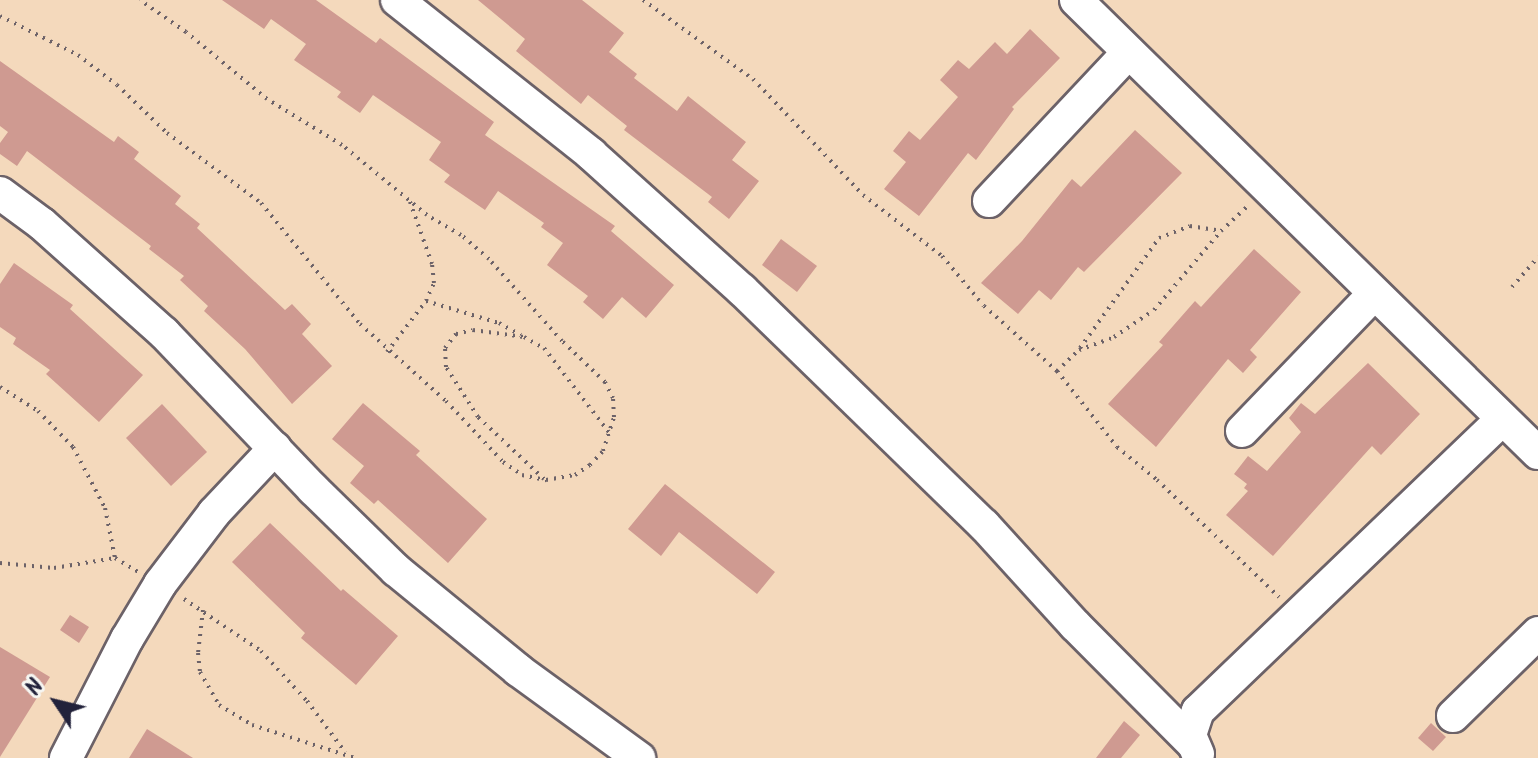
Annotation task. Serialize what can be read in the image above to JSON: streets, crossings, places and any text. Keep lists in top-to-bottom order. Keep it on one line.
{"north":"top left"}
